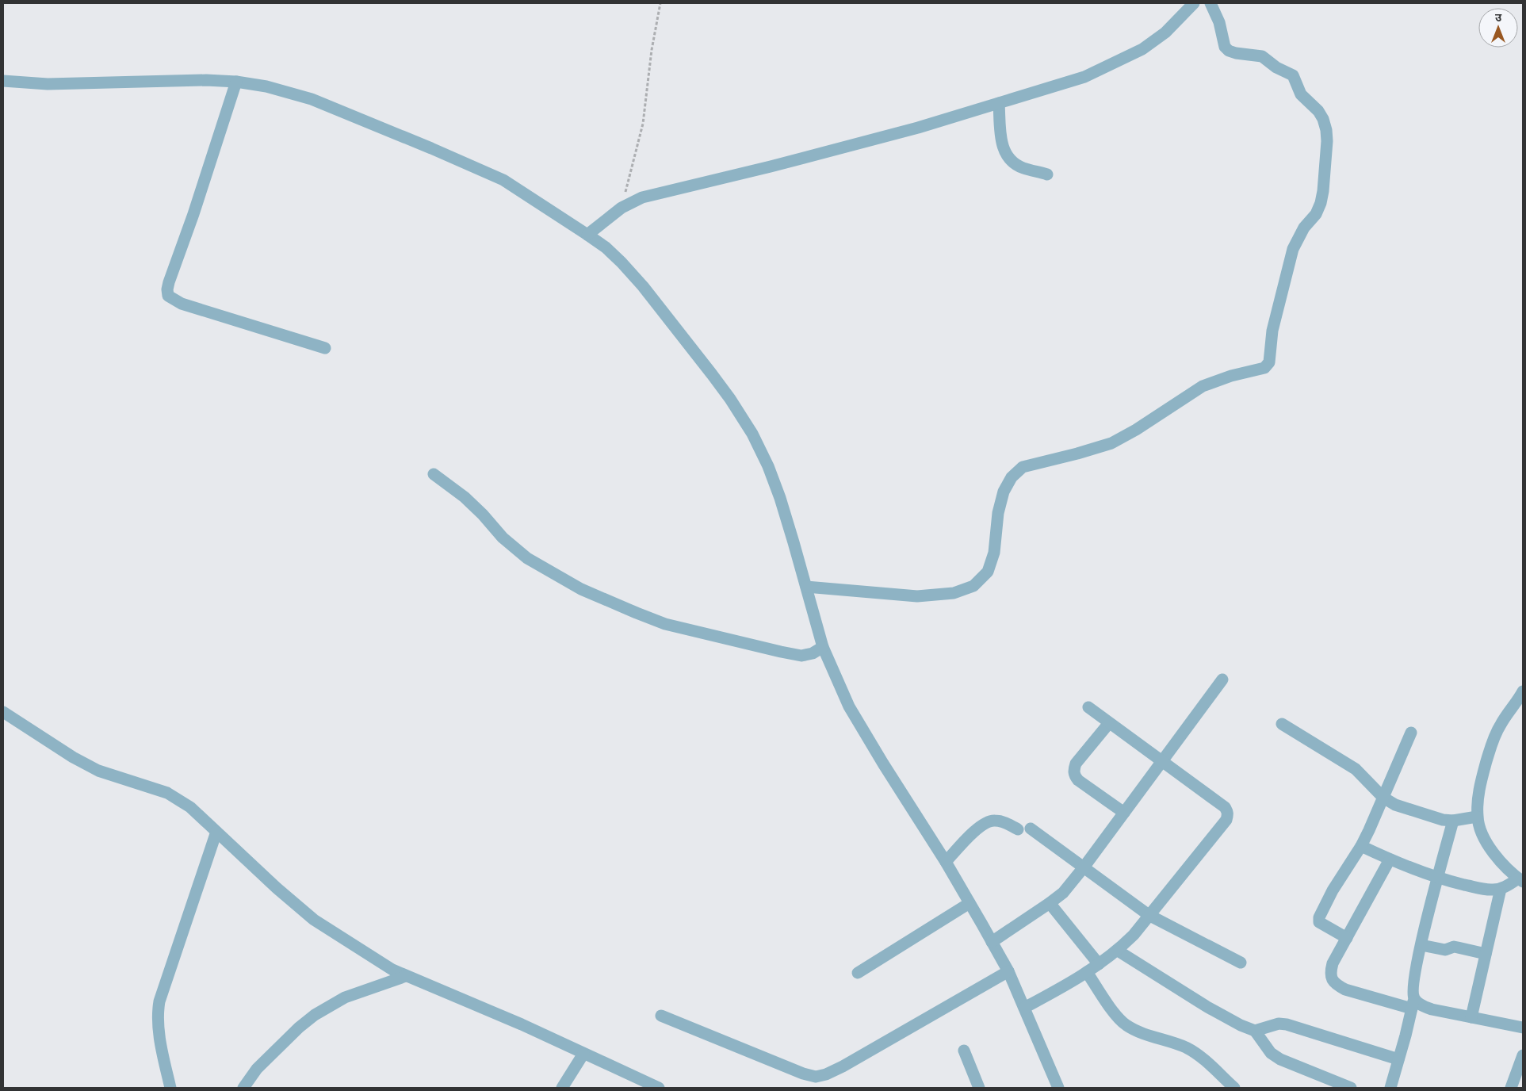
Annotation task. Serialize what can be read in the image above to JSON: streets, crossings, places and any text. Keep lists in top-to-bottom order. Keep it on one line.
{"north":"top"}
